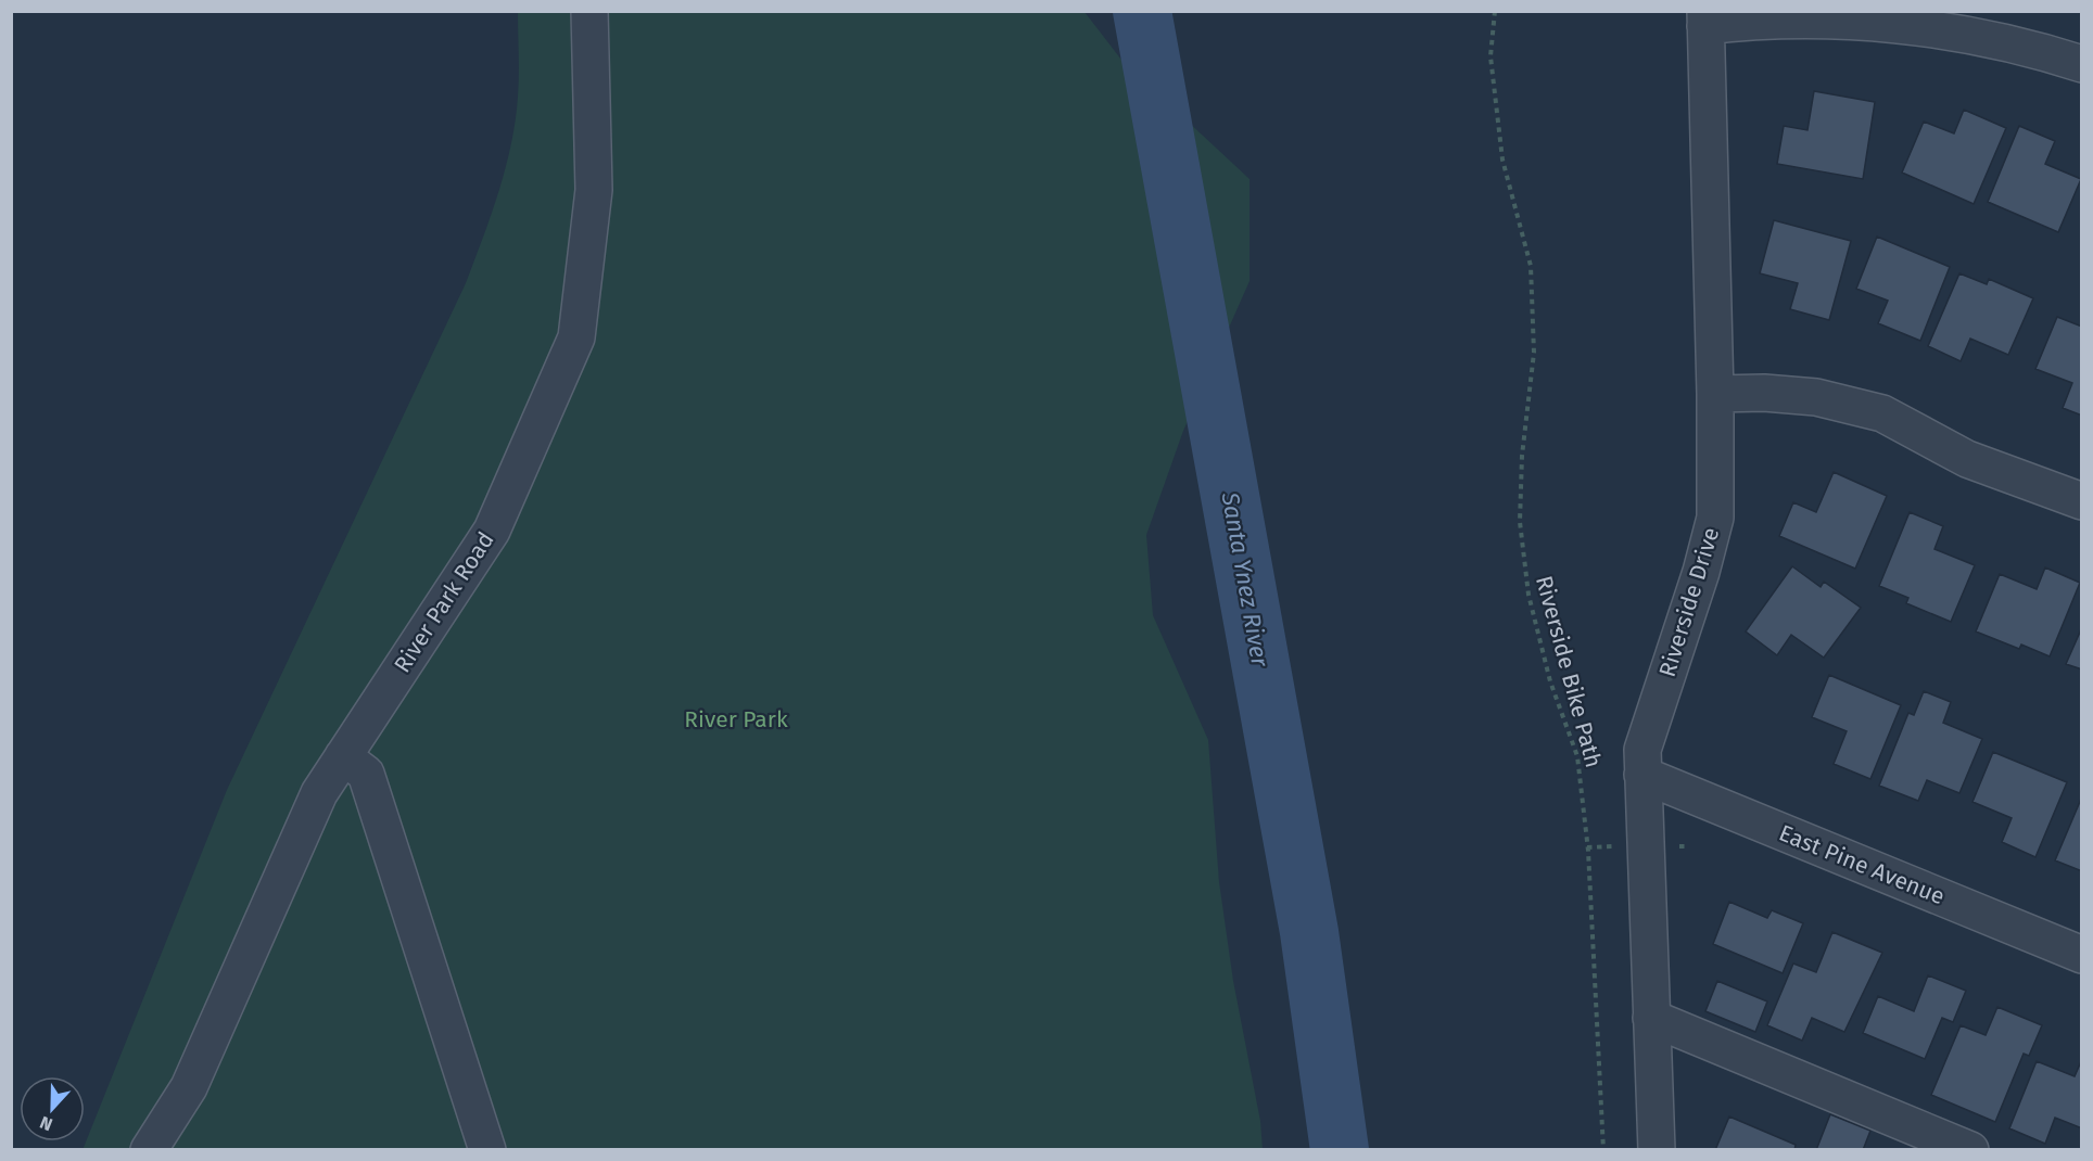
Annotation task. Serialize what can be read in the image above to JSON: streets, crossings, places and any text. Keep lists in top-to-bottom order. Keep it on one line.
{"streets":{"street":["River Park Road","Riverside Drive","East Pine Avenue"],"path":["Riverside Bike Path"]},"crossings":[["Riverside Drive","East Pine Avenue"]],"water":["Santa Ynez River"],"parks":["River Park"],"north":"bottom"}
